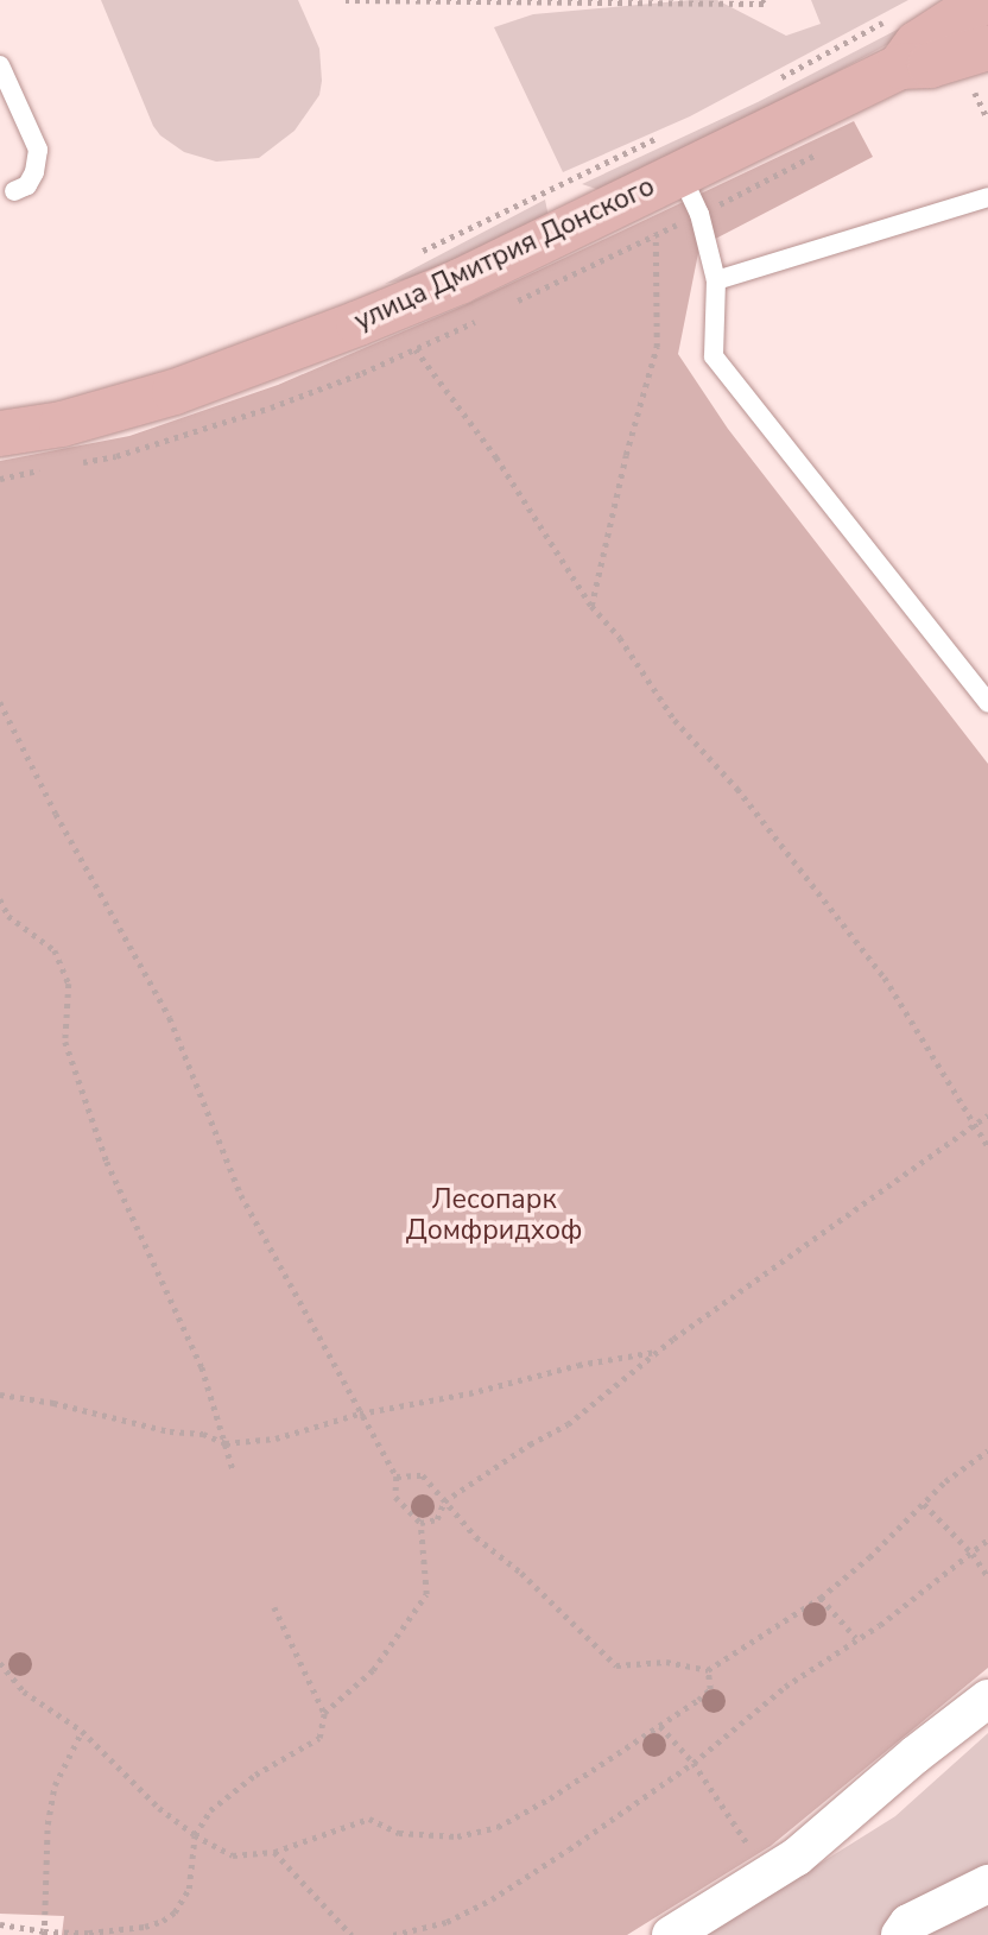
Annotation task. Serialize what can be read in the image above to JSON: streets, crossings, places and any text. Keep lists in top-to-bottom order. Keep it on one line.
{"streets":{"main road":["улица Дмитрия Донского"]},"parks":["Лесопарк Домфридхоф"]}
